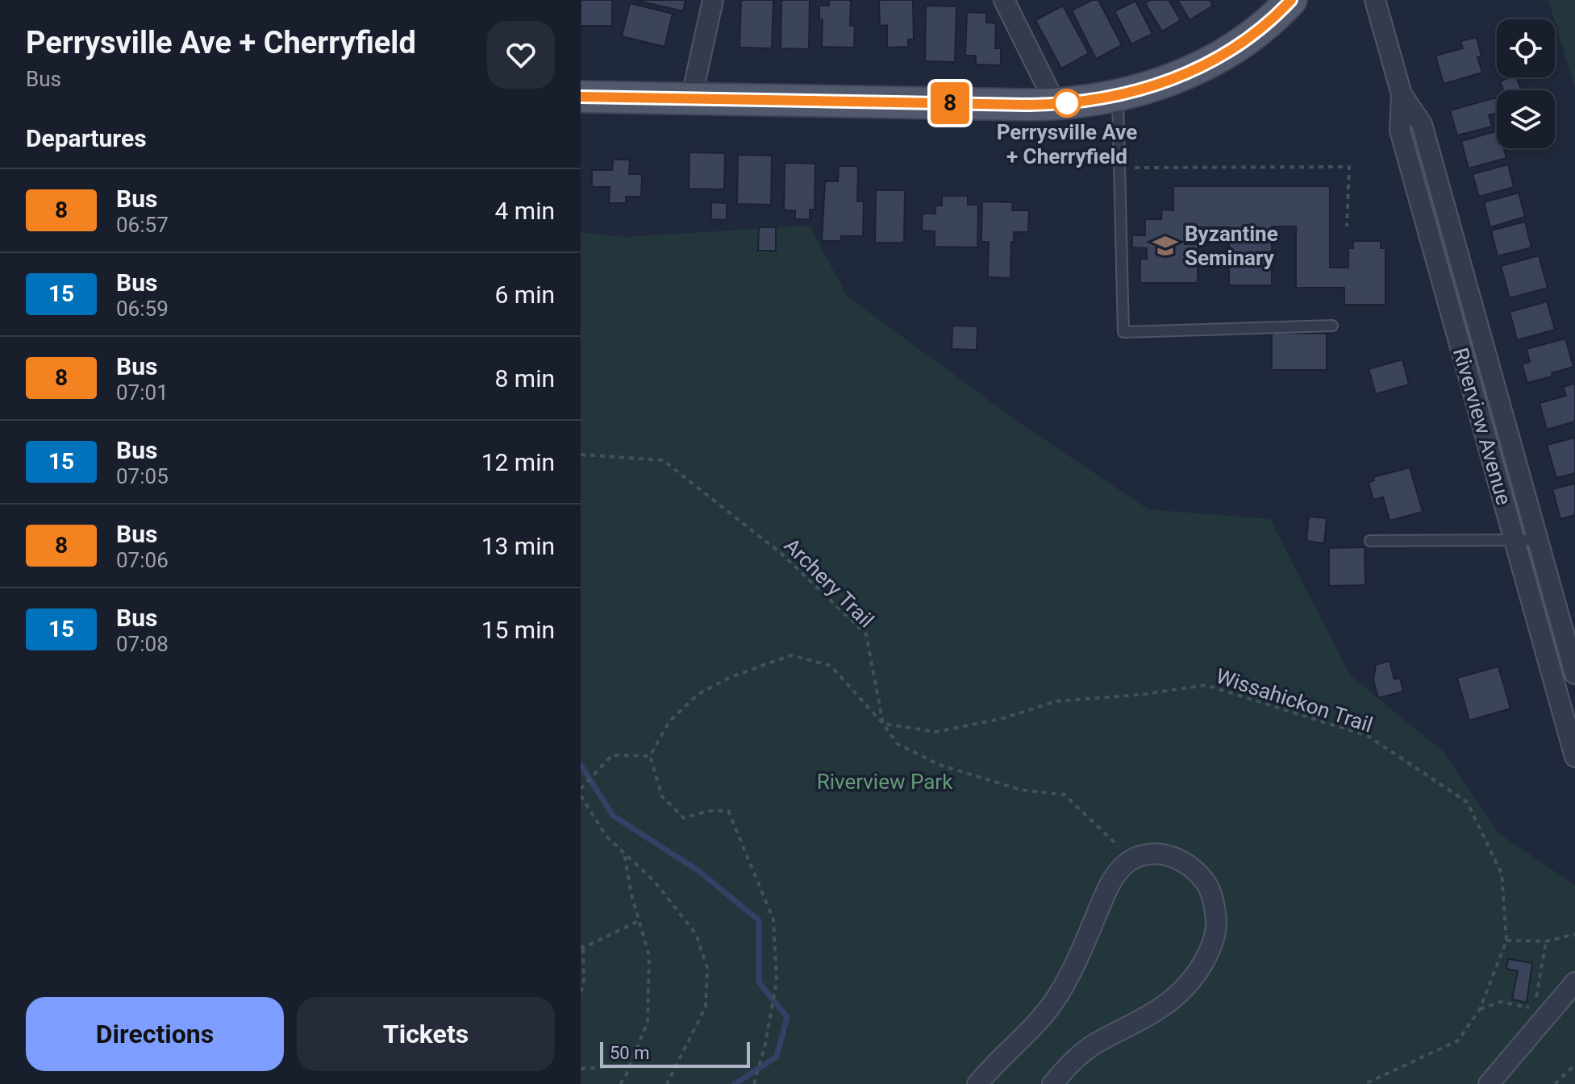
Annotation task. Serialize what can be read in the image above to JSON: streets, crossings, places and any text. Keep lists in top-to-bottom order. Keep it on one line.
{"streets":{"street":["Riverview Avenue"],"path":["Archery Trail","Wissahickon Trail"]},"crossings":[["Archery Trail","Wissahickon Trail"]],"parks":["Riverview Park"],"places":{"other":["Perrysville Ave + Cherryfield"],"school or university":["Byzantine Seminary"]},"lines":["bus line 8"],"scale_bar":"50 m","page":{"heading":[["Perrysville Ave + Cherryfield","Bus"],"Departures"],"on_map":"8","list":[{"mark":"8","name":"Bus","note":"06:57","value":"4 min"},{"mark":"15","name":"Bus","note":"06:59","value":"6 min"},{"mark":"8","name":"Bus","note":"07:01","value":"8 min"},{"mark":"15","name":"Bus","note":"07:05","value":"12 min"},{"mark":"8","name":"Bus","note":"07:06","value":"13 min"},{"mark":"15","name":"Bus","note":"07:08","value":"15 min"}],"buttons":["Directions","Tickets"],"scale":"50 m"}}
